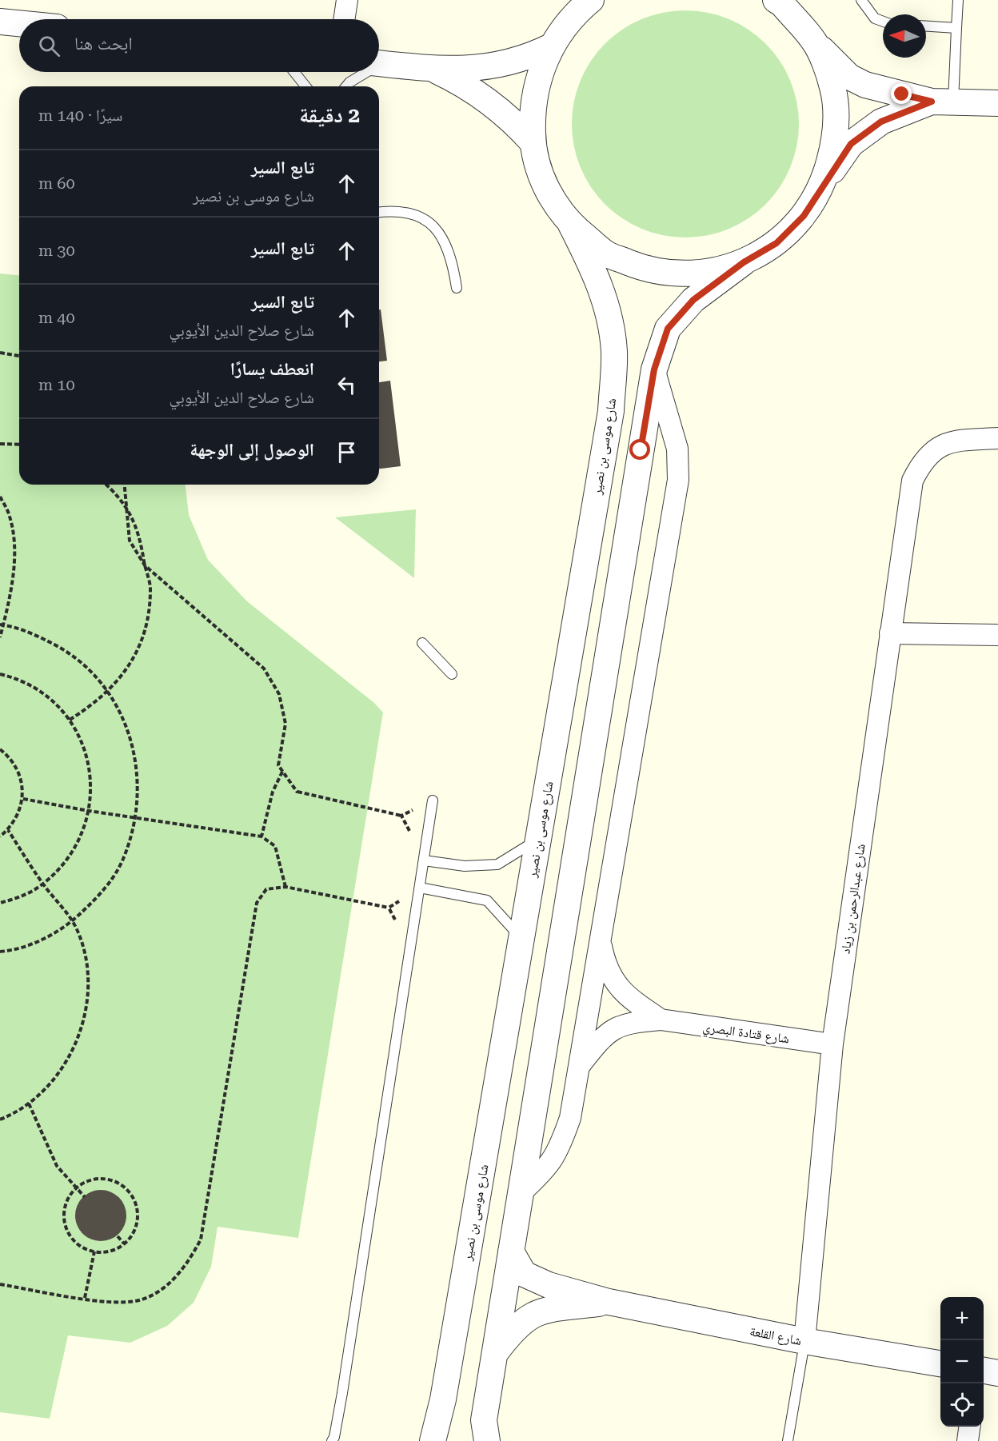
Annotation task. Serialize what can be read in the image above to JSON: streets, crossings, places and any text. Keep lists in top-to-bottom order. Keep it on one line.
{"streets":{"street":["شارع موسى بن نصير","شارع عبدالرحمن بن زياد","شارع قتادة البصري","شارع القلعة"]},"crossings":[["شارع عبدالرحمن بن زياد","شارع قتادة البصري"],["شارع عبدالرحمن بن زياد","شارع القلعة"]],"north":"left","page":{"search":"ابحث هنا","heading":["2 دقيقة","سيرًا · 140 m"],"list":[["تابع السير","شارع موسى بن نصير","60 m"],["تابع السير","30 m"],["تابع السير","شارع صلاح الدين الأيوبي","40 m"],["انعطف يسارًا","شارع صلاح الدين الأيوبي","10 m"],"الوصول إلى الوجهة"],"map_buttons":["+","−"]}}
